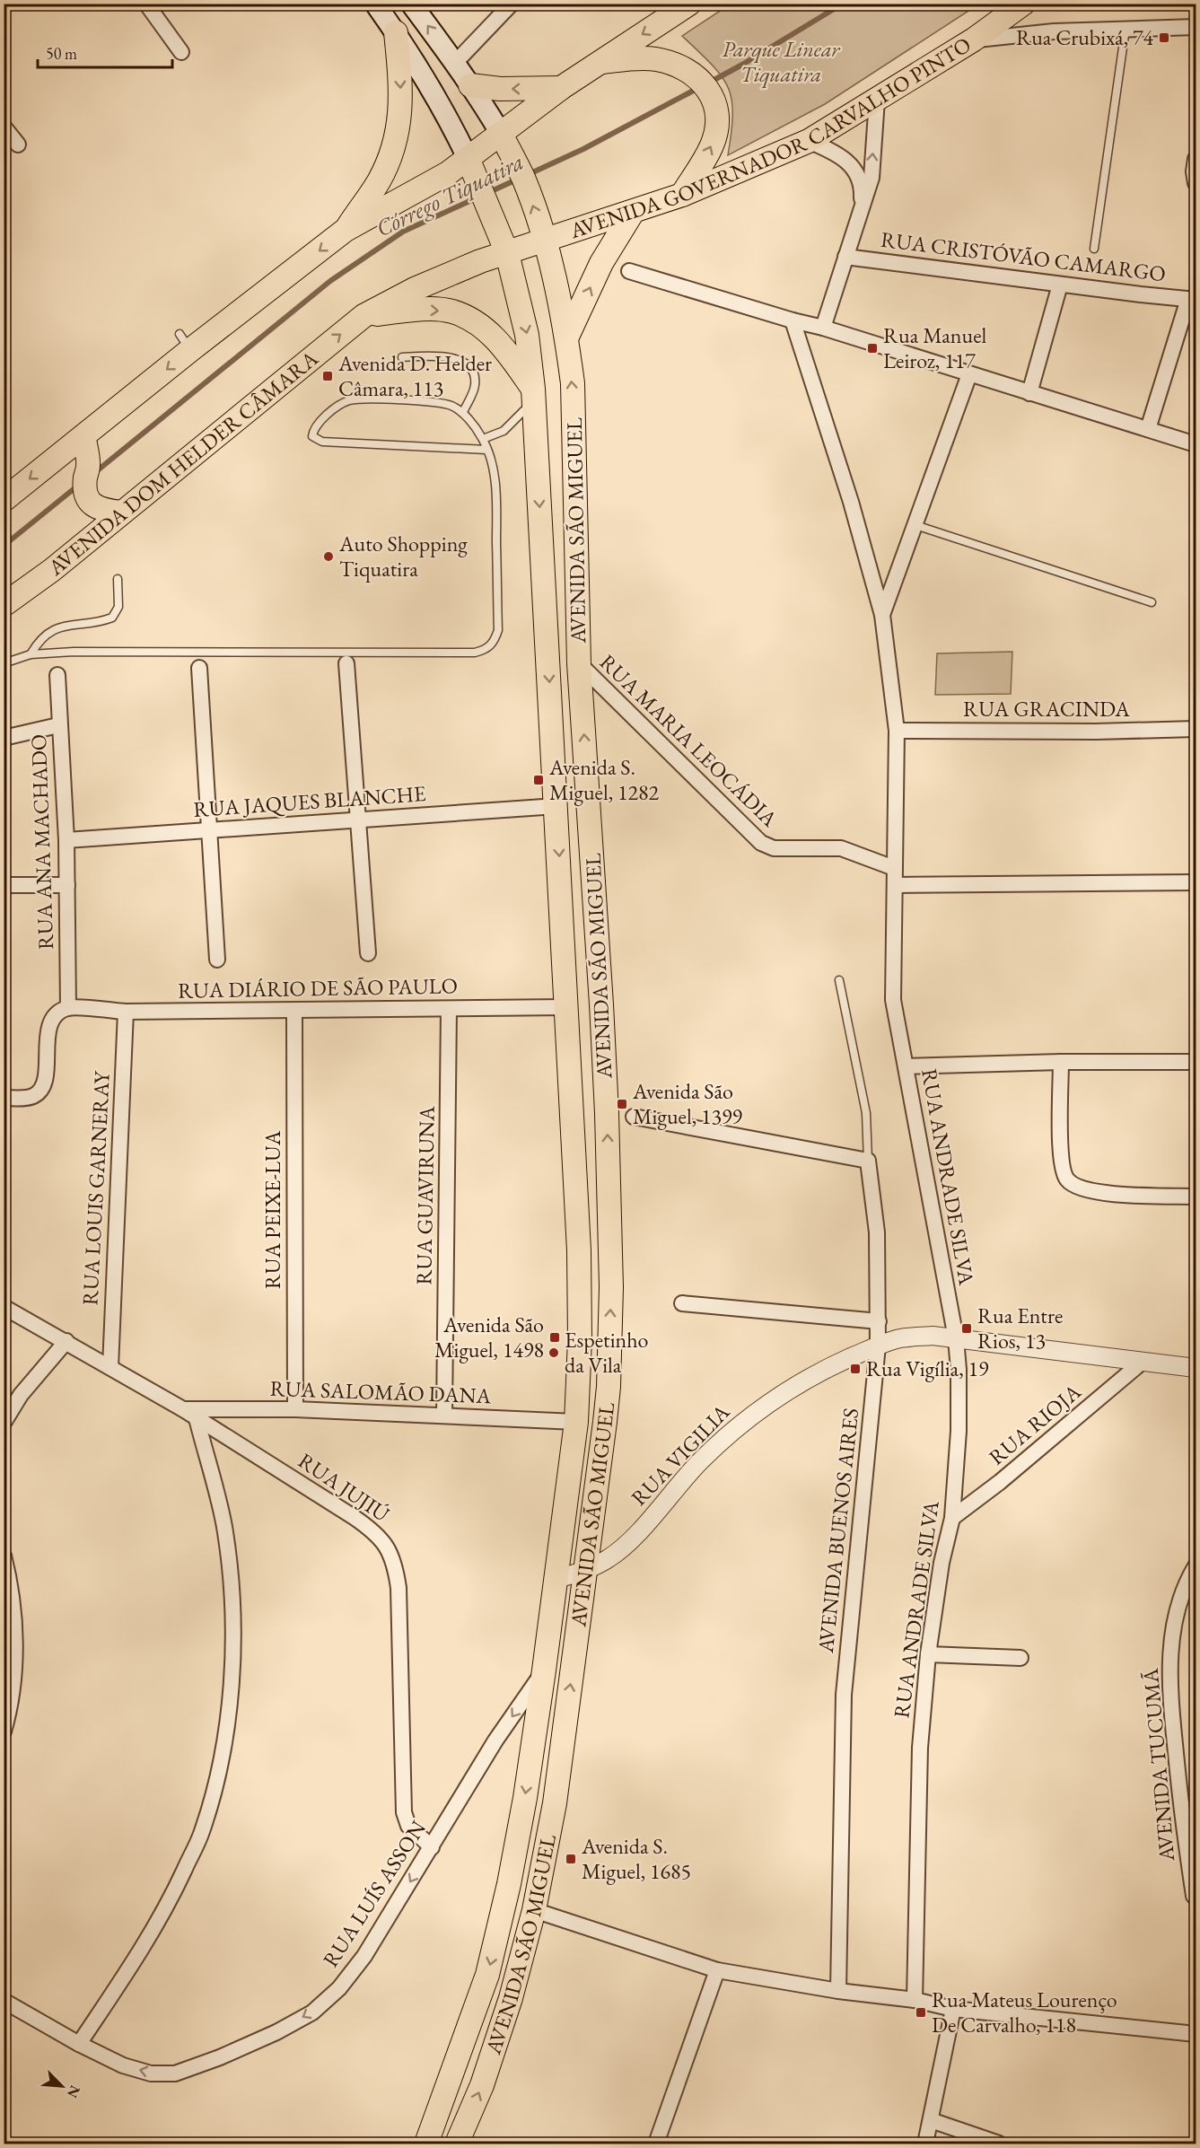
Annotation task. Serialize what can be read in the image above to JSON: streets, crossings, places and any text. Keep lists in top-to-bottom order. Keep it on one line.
{"streets":{"main road":["AVENIDA GOVERNADOR CARVALHO PINTO","AVENIDA DOM HELDER CÂMARA","AVENIDA SÃO MIGUEL"],"street":["RUA CRISTÓVÃO CAMARGO","RUA GRACINDA","RUA MARIA LEOCÁDIA","RUA JAQUES BLANCHE","RUA ANA MACHADO","RUA DIÁRIO DE SÃO PAULO","RUA ANDRADE SILVA","RUA LOUIS GARNERAY","RUA GUAVIRUNA","RUA PEIXE-LUA","RUA SALOMÃO DANA","RUA RIOJA","RUA VIGILIA","RUA JUJIÚ","AVENIDA BUENOS AIRES","AVENIDA TUCUMÃ","RUA LUÍS ASSON"]},"crossings":[["AVENIDA GOVERNADOR CARVALHO PINTO","AVENIDA DOM HELDER CÂMARA"],["AVENIDA GOVERNADOR CARVALHO PINTO","AVENIDA SÃO MIGUEL"],["AVENIDA DOM HELDER CÂMARA","AVENIDA SÃO MIGUEL"],["AVENIDA SÃO MIGUEL","RUA MARIA LEOCÁDIA"],["AVENIDA SÃO MIGUEL","RUA JAQUES BLANCHE"],["AVENIDA SÃO MIGUEL","RUA DIÁRIO DE SÃO PAULO"],["AVENIDA SÃO MIGUEL","RUA SALOMÃO DANA"],["AVENIDA SÃO MIGUEL","RUA VIGILIA"],["AVENIDA SÃO MIGUEL","RUA LUÍS ASSON"],["RUA GRACINDA","RUA ANDRADE SILVA"],["RUA MARIA LEOCÁDIA","RUA ANDRADE SILVA"],["RUA JAQUES BLANCHE","RUA ANA MACHADO"],["RUA ANA MACHADO","RUA DIÁRIO DE SÃO PAULO"],["RUA DIÁRIO DE SÃO PAULO","RUA LOUIS GARNERAY"],["RUA DIÁRIO DE SÃO PAULO","RUA GUAVIRUNA"],["RUA DIÁRIO DE SÃO PAULO","RUA PEIXE-LUA"],["RUA ANDRADE SILVA","RUA RIOJA"],["RUA ANDRADE SILVA","RUA VIGILIA"],["RUA LOUIS GARNERAY","RUA JUJIÚ"],["RUA GUAVIRUNA","RUA SALOMÃO DANA"],["RUA PEIXE-LUA","RUA SALOMÃO DANA"],["RUA SALOMÃO DANA","RUA JUJIÚ"],["RUA RIOJA","RUA VIGILIA"],["RUA VIGILIA","AVENIDA BUENOS AIRES"],["RUA JUJIÚ","RUA LUÍS ASSON"]],"one_way":["RUA LUÍS ASSON"],"water":["Córrego Tiquatira"],"parks":["Parque Linear Tiquatira"],"places":{"transit":["Rua Crubixá, 74","Rua Manuel Leiroz, 117","Avenida D. Helder Câmara, 113","Avenida S. Miguel, 1282","Avenida São Miguel, 1399","Rua Entre Rios, 13","Avenida São Miguel, 1498","Rua Vigília, 19","Avenida S. Miguel, 1685","Rua Mateus Lourenço De Carvalho, 118"],"other":["Auto Shopping Tiquatira","Espetinho da Vila"]},"scale_bar":"50 m","north":"bottom right"}
